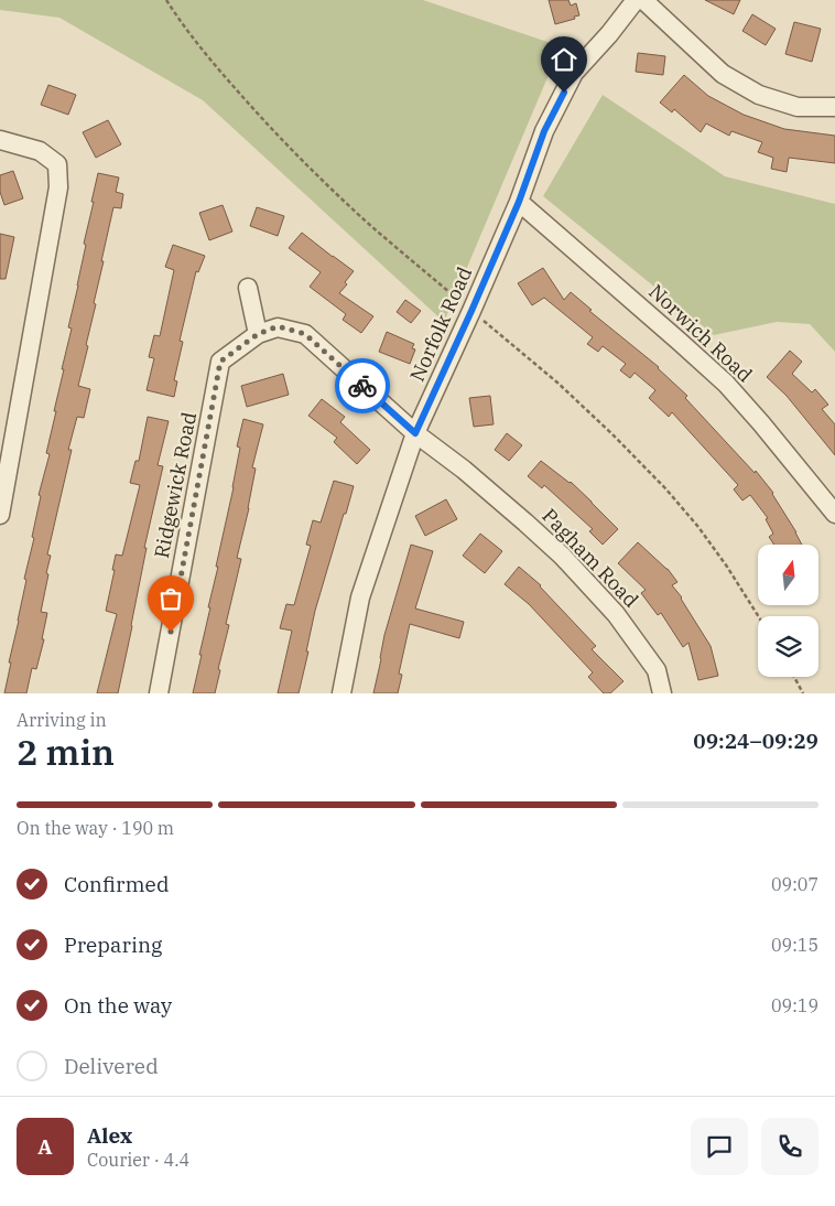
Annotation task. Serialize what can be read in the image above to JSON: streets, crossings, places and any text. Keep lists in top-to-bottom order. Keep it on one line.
{"streets":{"street":["Norfolk Road","Norwich Road","Ridgewick Road","Pagham Road"]},"crossings":[["Norfolk Road","Norwich Road"],["Norfolk Road","Ridgewick Road"],["Norfolk Road","Pagham Road"],["Ridgewick Road","Pagham Road"]],"north":"top","page":{"heading":["2 min","Arriving in","09:24–09:29"],"panel":["Alex","Courier · 4.4"],"bar":"On the way · 190 m","list":[["Confirmed","09:07"],["Preparing","09:15"],["On the way","09:19"],"Delivered"],"round":"A"}}
